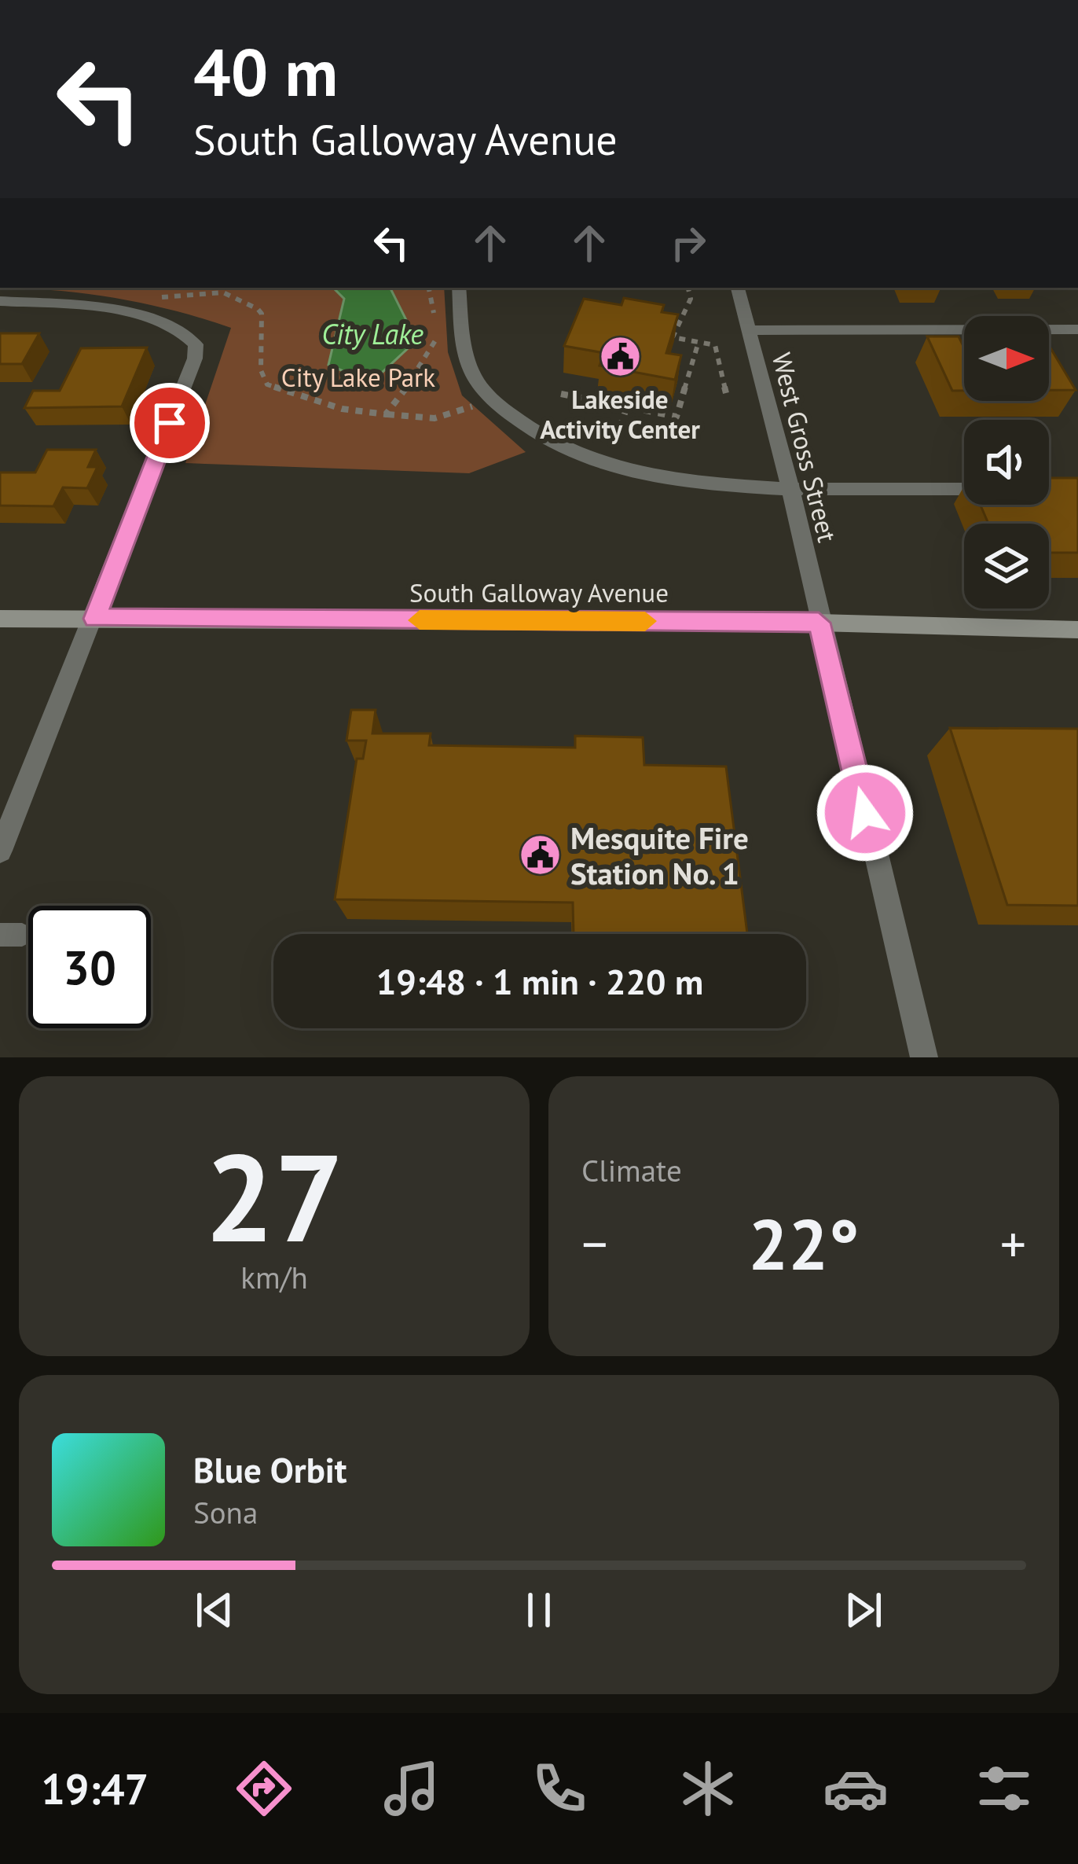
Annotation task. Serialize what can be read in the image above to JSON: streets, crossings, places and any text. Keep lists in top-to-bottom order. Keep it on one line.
{"streets":{"main road":["South Galloway Avenue"],"street":["West Gross Street"]},"crossings":[["West Gross Street","South Galloway Avenue"]],"water":["City Lake"],"parks":["City Lake Park"],"places":{"public building":["Lakeside Activity Center","Mesquite Fire Station No. 1"]},"north":"right","page":{"turn":["40 m","South Galloway Avenue"],"limit":"30","trip":"19:48 · 1 min · 220 m","tile":[["27","km/h"],"Climate"],"heat":["−","22°","+"],"song":["Blue Orbit","Sona"],"tabs":"19:47"}}
